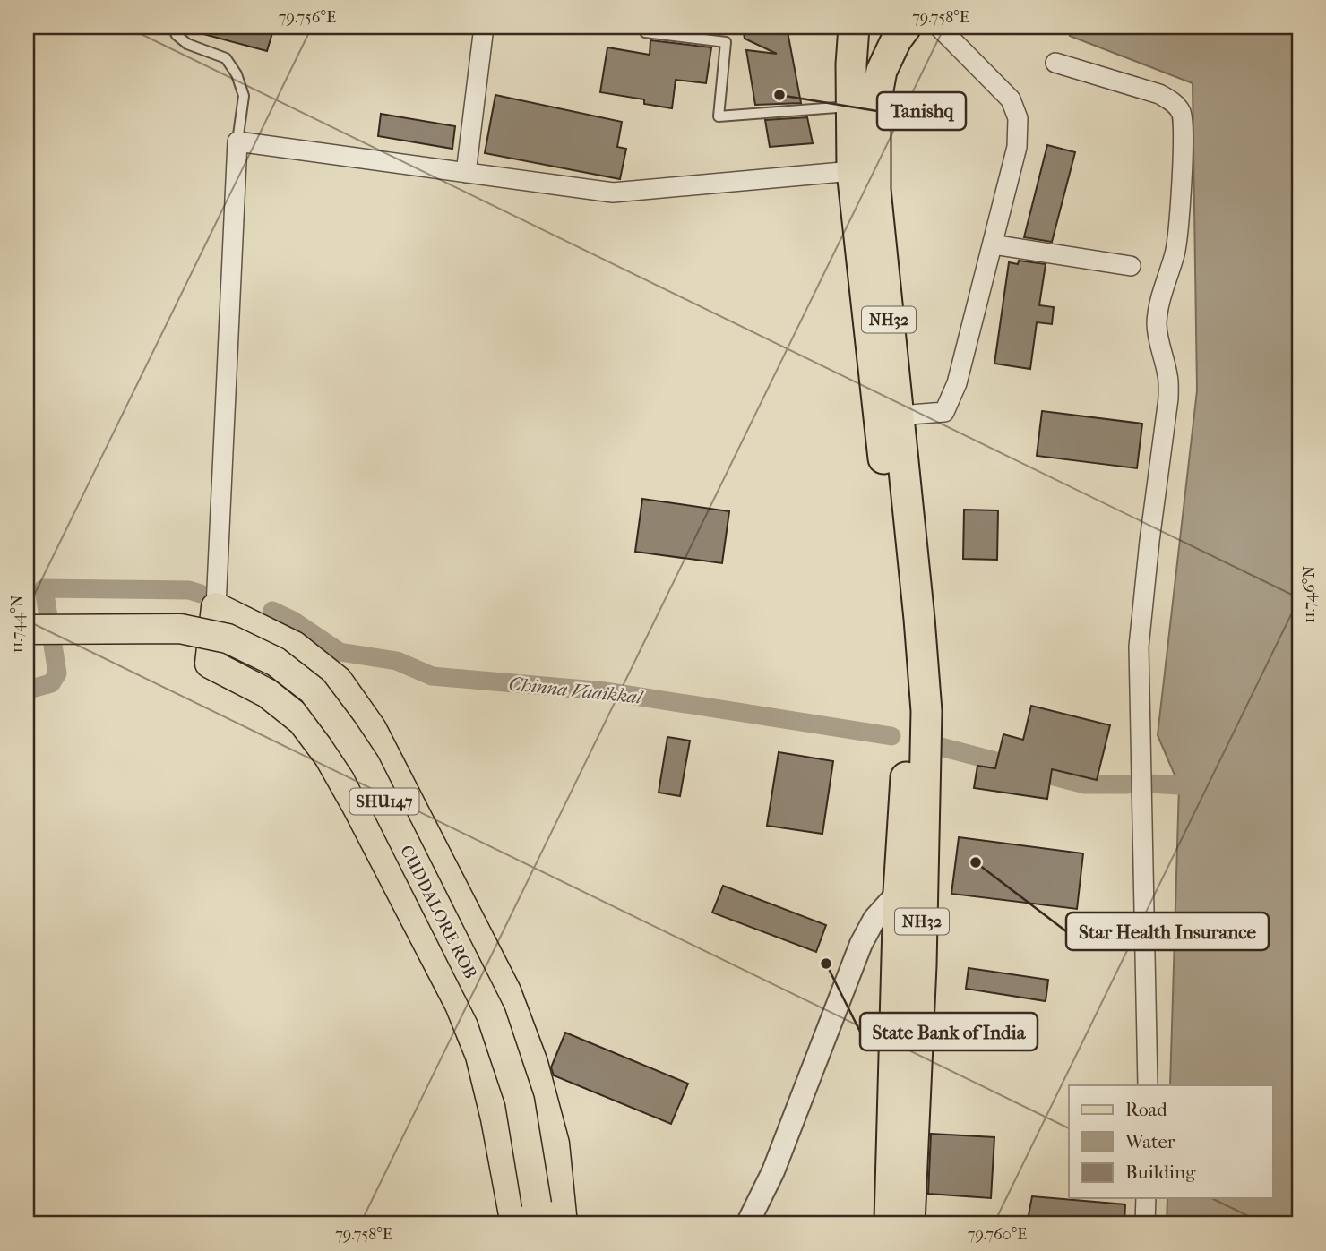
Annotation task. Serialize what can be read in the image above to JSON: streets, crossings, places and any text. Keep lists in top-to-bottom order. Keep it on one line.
{"streets":{"highway":["NH32"],"main road":["SHU147","CUDDALORE ROB"]},"water":["Chinna Vaaikkal"],"places":["Tanishq","Star Health Insurance","State Bank of India"],"legend":["Road","Water","Building"],"coordinates":["79.756°E","79.758°E","11.746°N","11.744°N","79.760°E"]}
